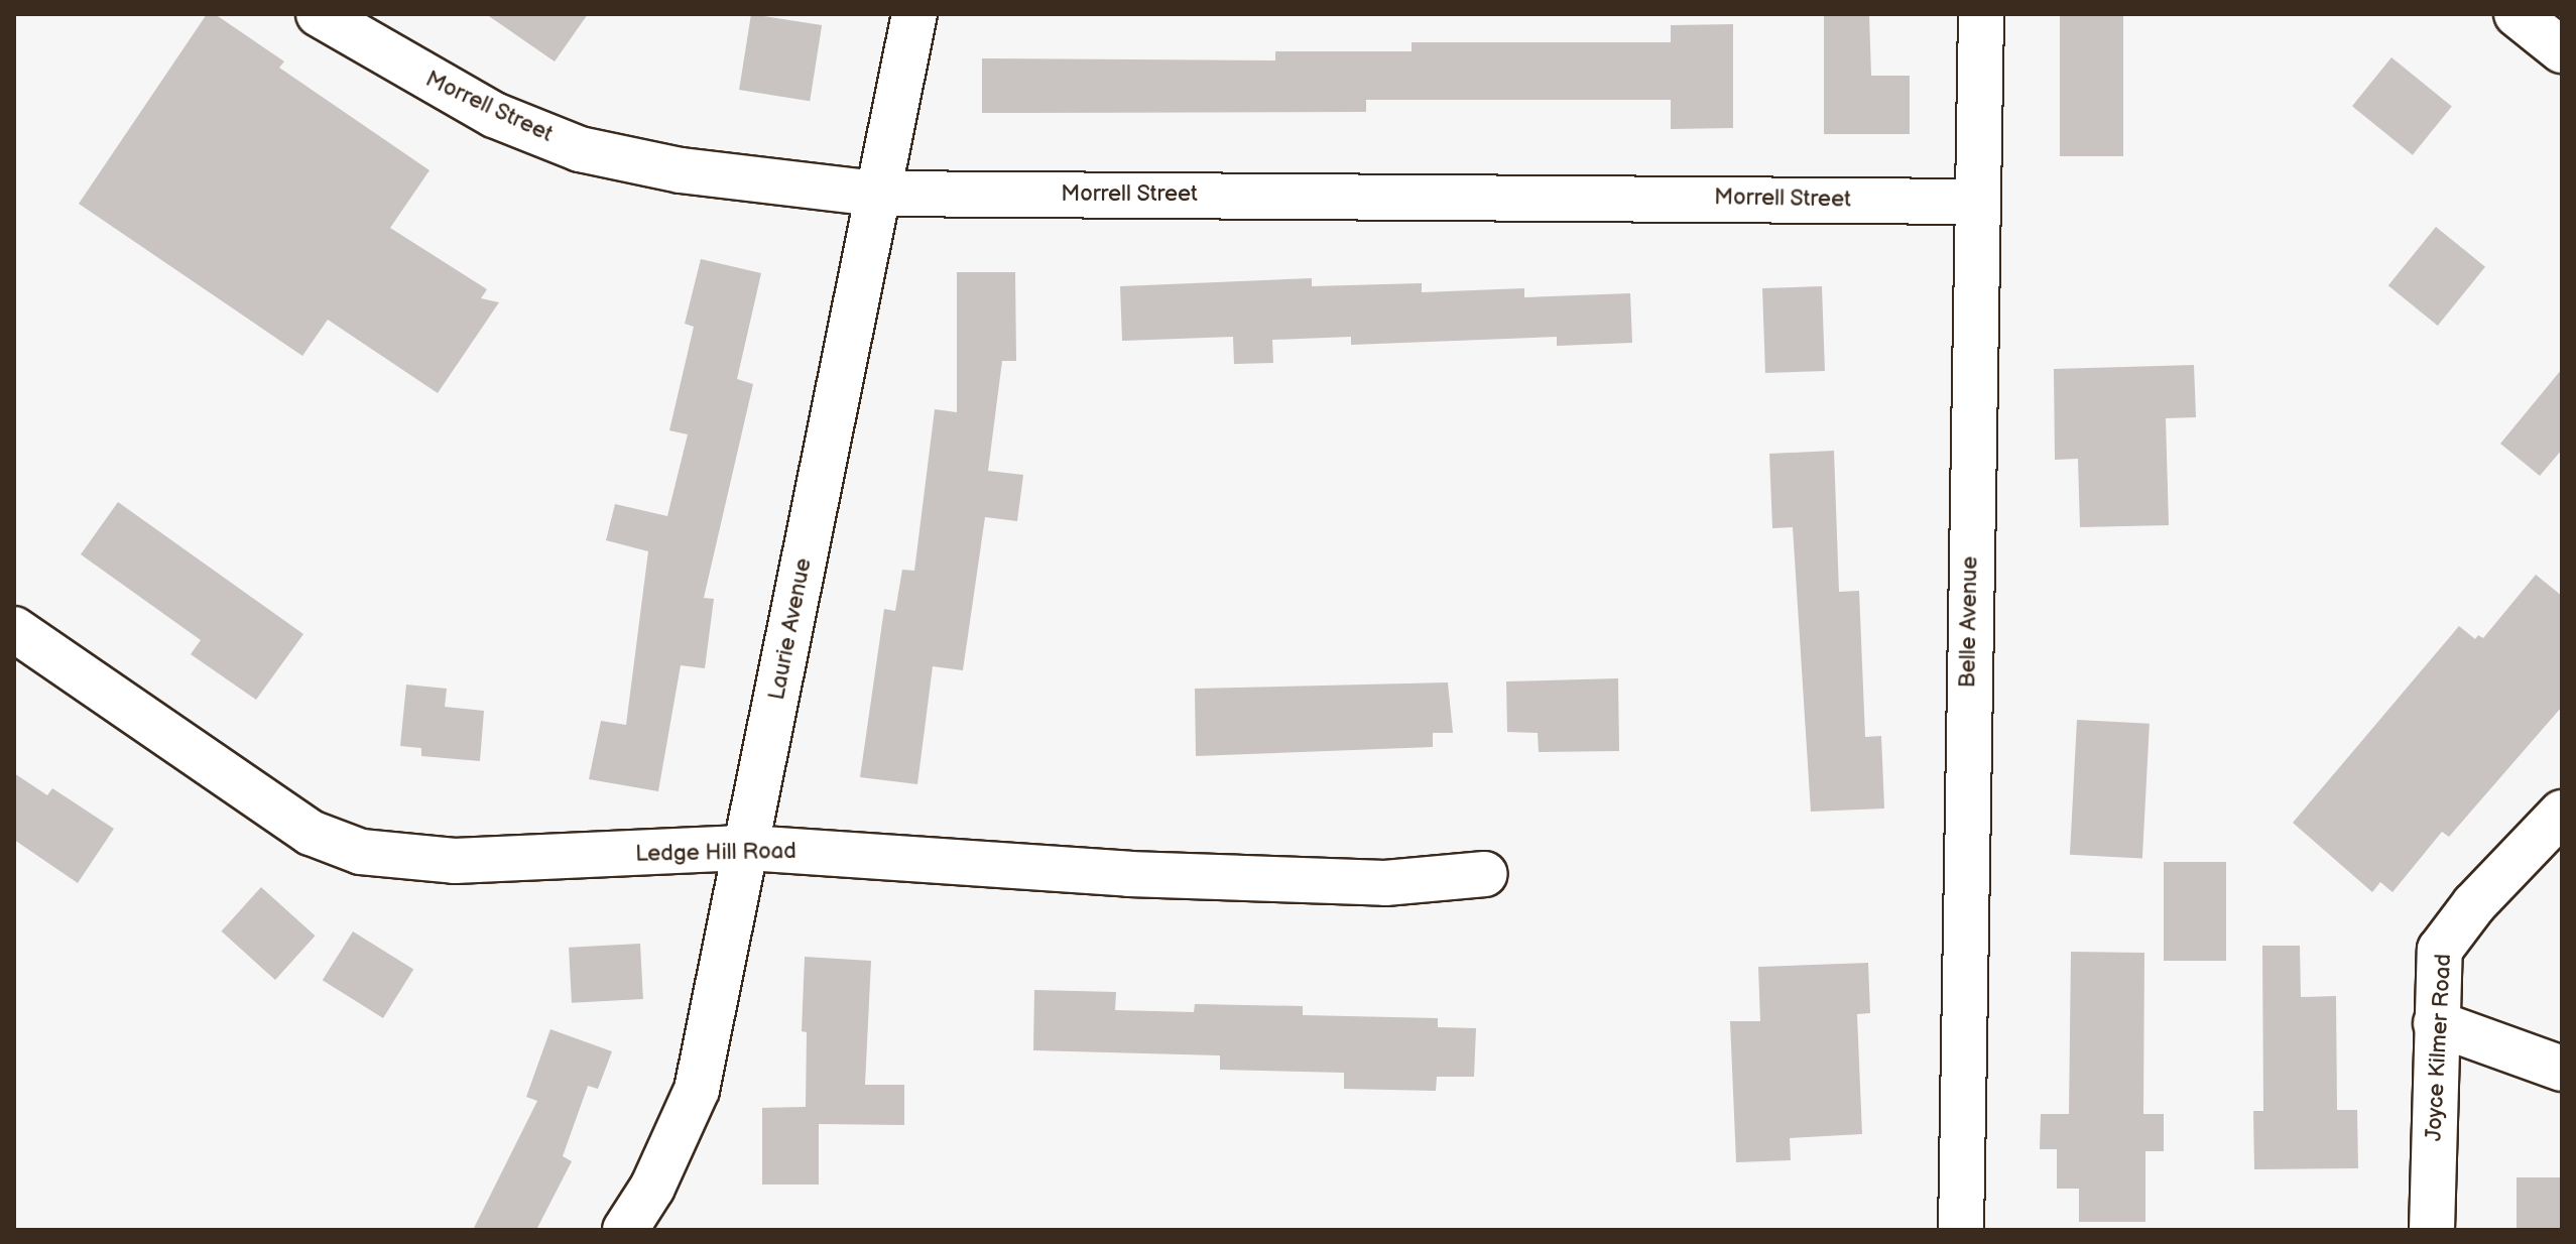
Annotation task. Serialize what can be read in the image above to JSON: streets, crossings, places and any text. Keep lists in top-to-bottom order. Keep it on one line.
{"streets":{"street":["Morrell Street","Belle Avenue","Laurie Avenue","Ledge Hill Road","Joyce Kilmer Road"]},"crossings":[["Morrell Street","Belle Avenue"],["Morrell Street","Laurie Avenue"],["Laurie Avenue","Ledge Hill Road"]]}
